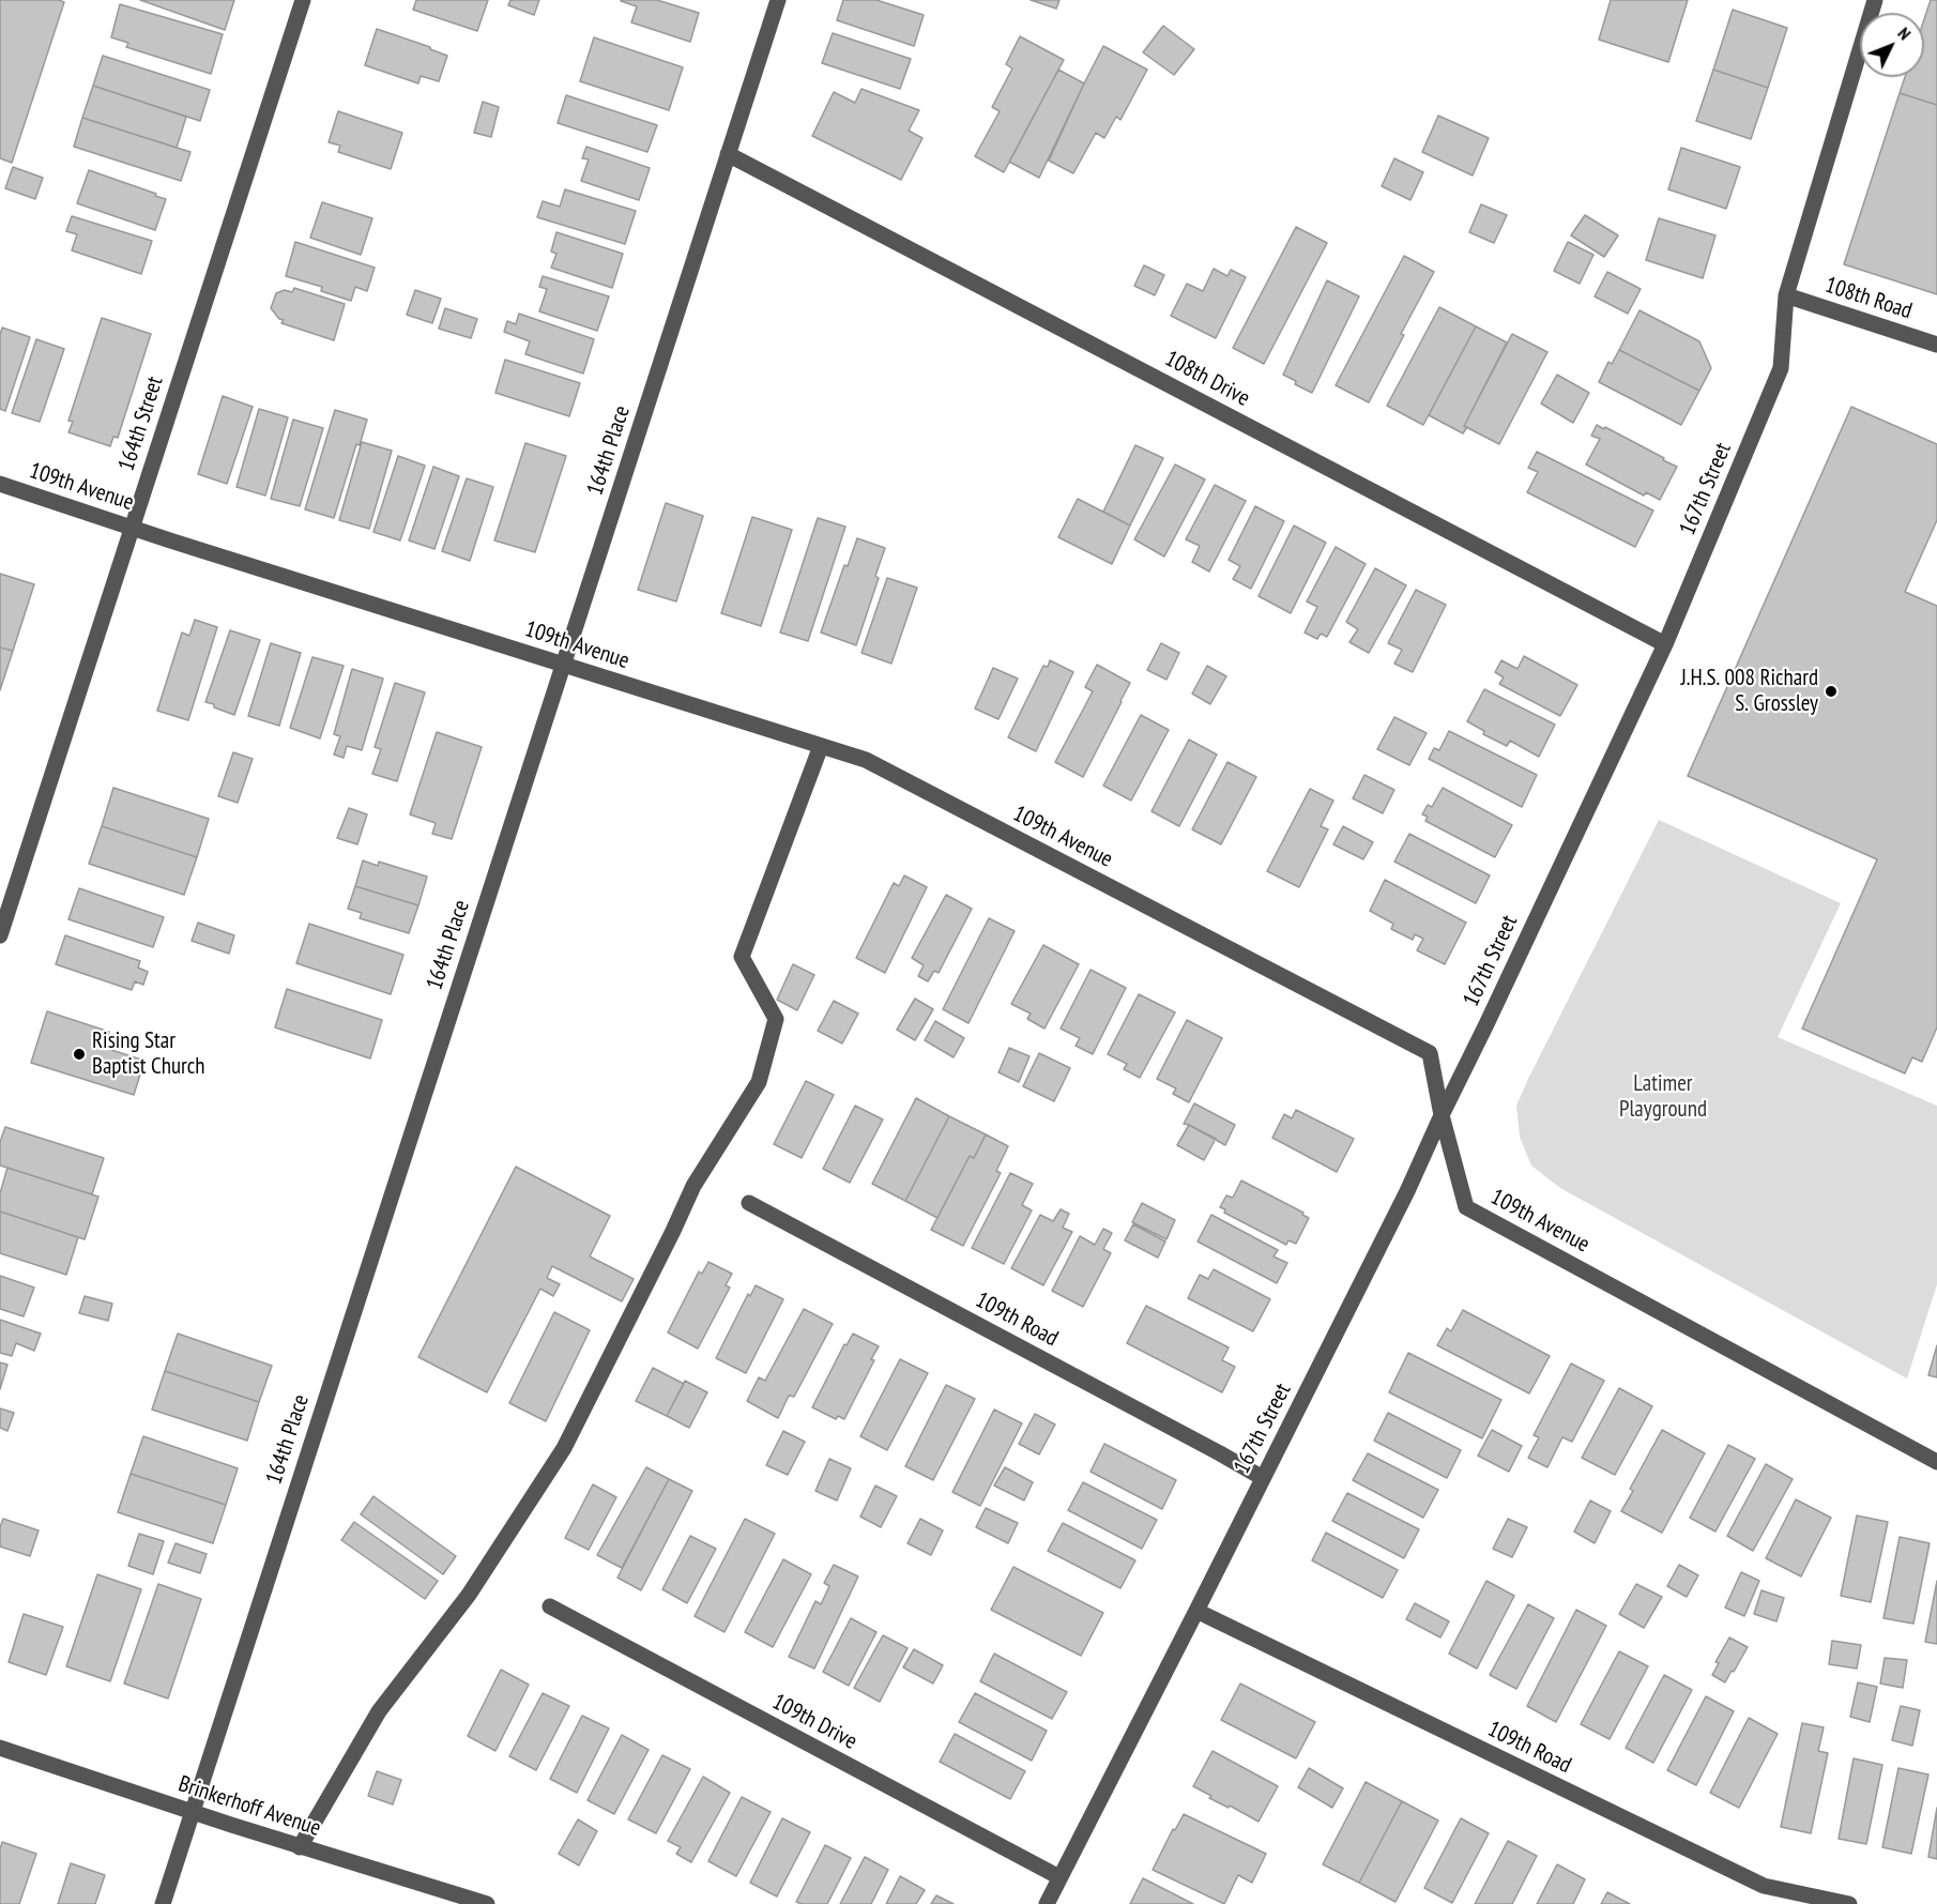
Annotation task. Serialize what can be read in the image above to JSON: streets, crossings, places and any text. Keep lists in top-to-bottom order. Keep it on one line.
{"streets":{"street":["108th Road","108th Drive","164th Street","164th Place","109th Avenue","167th Street","109th Road","109th Drive","Brinkerhoff Avenue"]},"crossings":[["108th Road","167th Street"],["108th Drive","164th Place"],["108th Drive","167th Street"],["164th Street","109th Avenue"],["164th Place","109th Avenue"],["164th Place","Brinkerhoff Avenue"],["109th Avenue","167th Street"],["167th Street","109th Road"],["167th Street","109th Drive"]],"parks":["Latimer Playground"],"places":["J.H.S. 008 Richard S. Grossley","Rising Star Baptist Church"],"north":"top right"}
